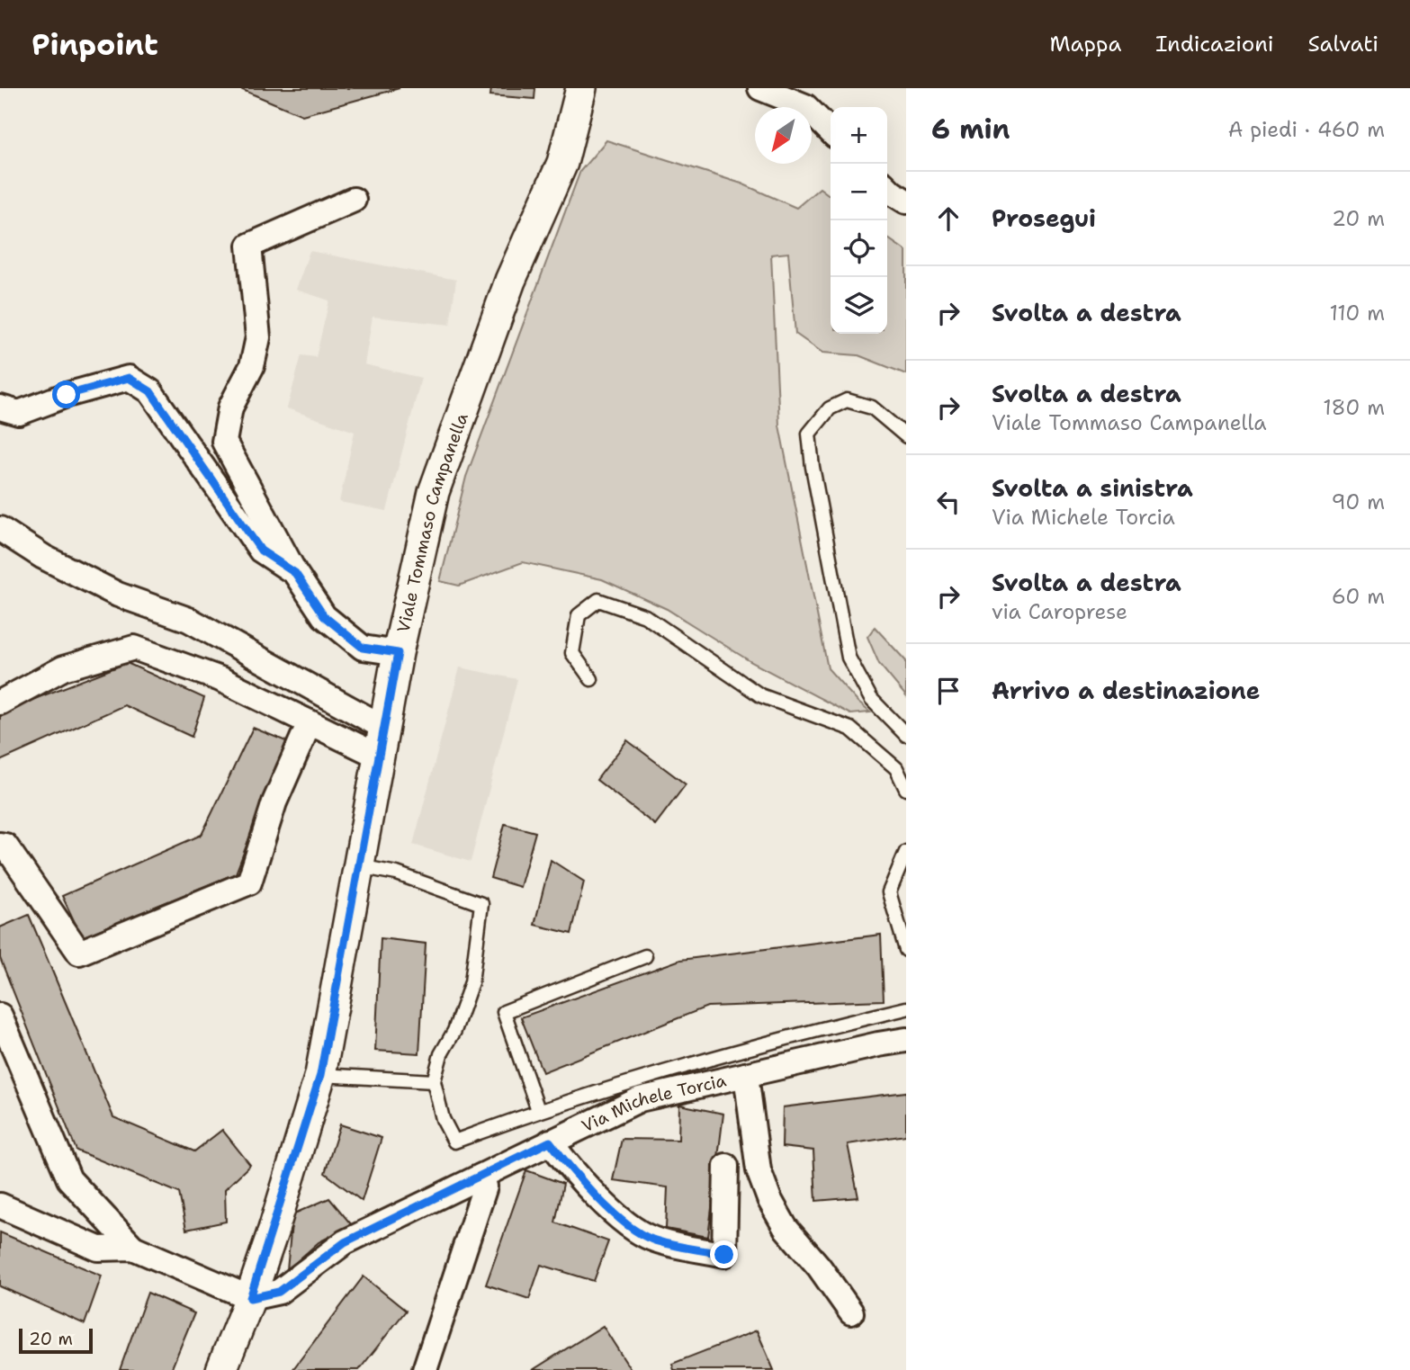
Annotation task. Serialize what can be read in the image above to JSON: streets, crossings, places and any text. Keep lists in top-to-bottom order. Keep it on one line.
{"streets":{"street":["Viale Tommaso Campanella","Via Michele Torcia"]},"crossings":[["Viale Tommaso Campanella","Via Michele Torcia"]],"scale_bar":"20 m","north":"bottom left","page":{"header":"Pinpoint","nav":["Mappa","Indicazioni","Salvati"],"heading":["6 min","A piedi · 460 m"],"map_buttons":["+","−"],"list":[["Prosegui","20 m"],["Svolta a destra","110 m"],["Svolta a destra","Viale Tommaso Campanella","180 m"],["Svolta a sinistra","Via Michele Torcia","90 m"],["Svolta a destra","via Caroprese","60 m"],"Arrivo a destinazione"],"scale":"20 m"}}
